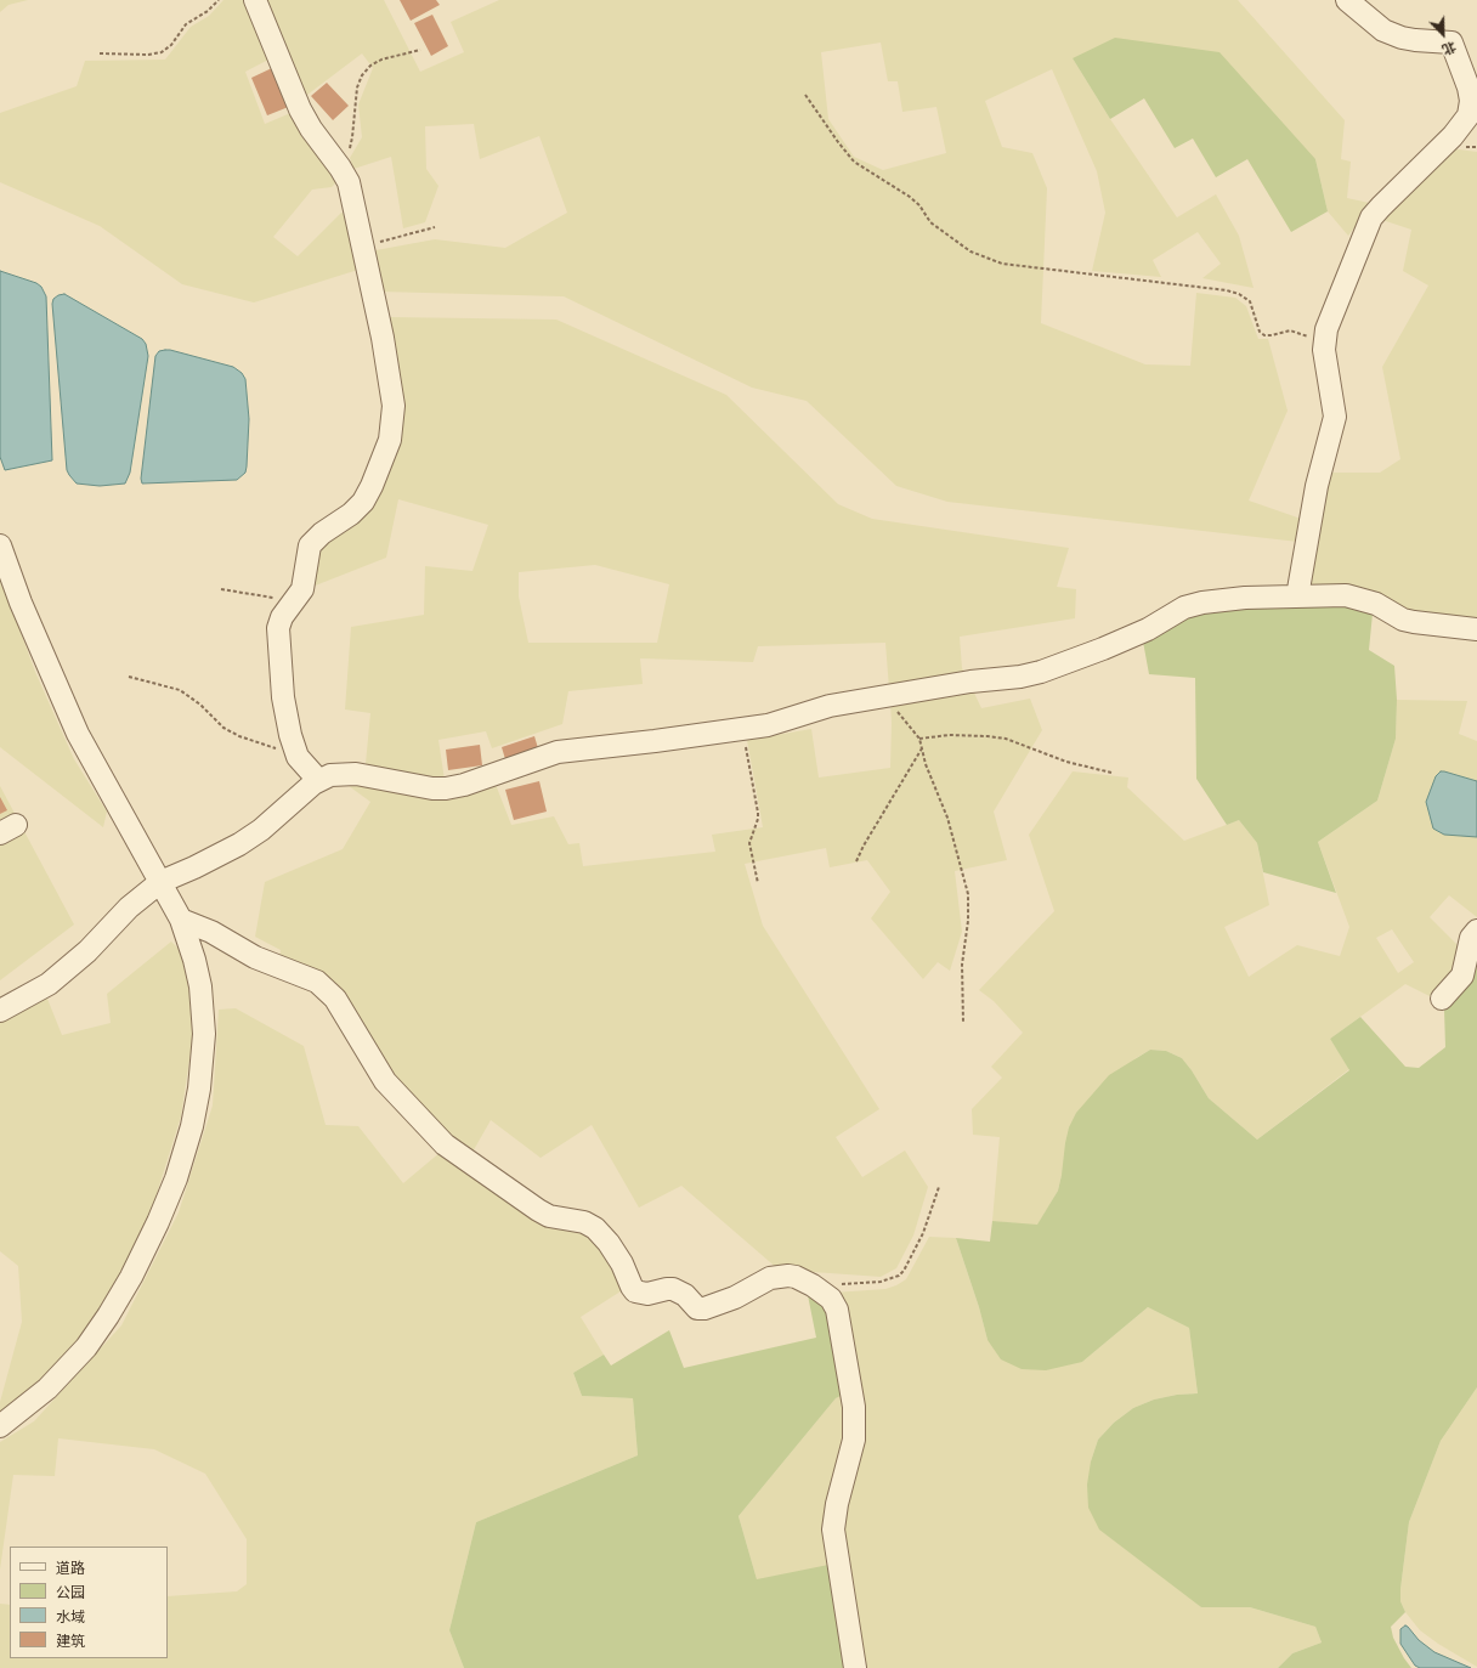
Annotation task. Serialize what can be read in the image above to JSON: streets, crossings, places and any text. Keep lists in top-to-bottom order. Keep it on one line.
{"legend":["道路","公园","水域","建筑"],"north":"bottom right"}
